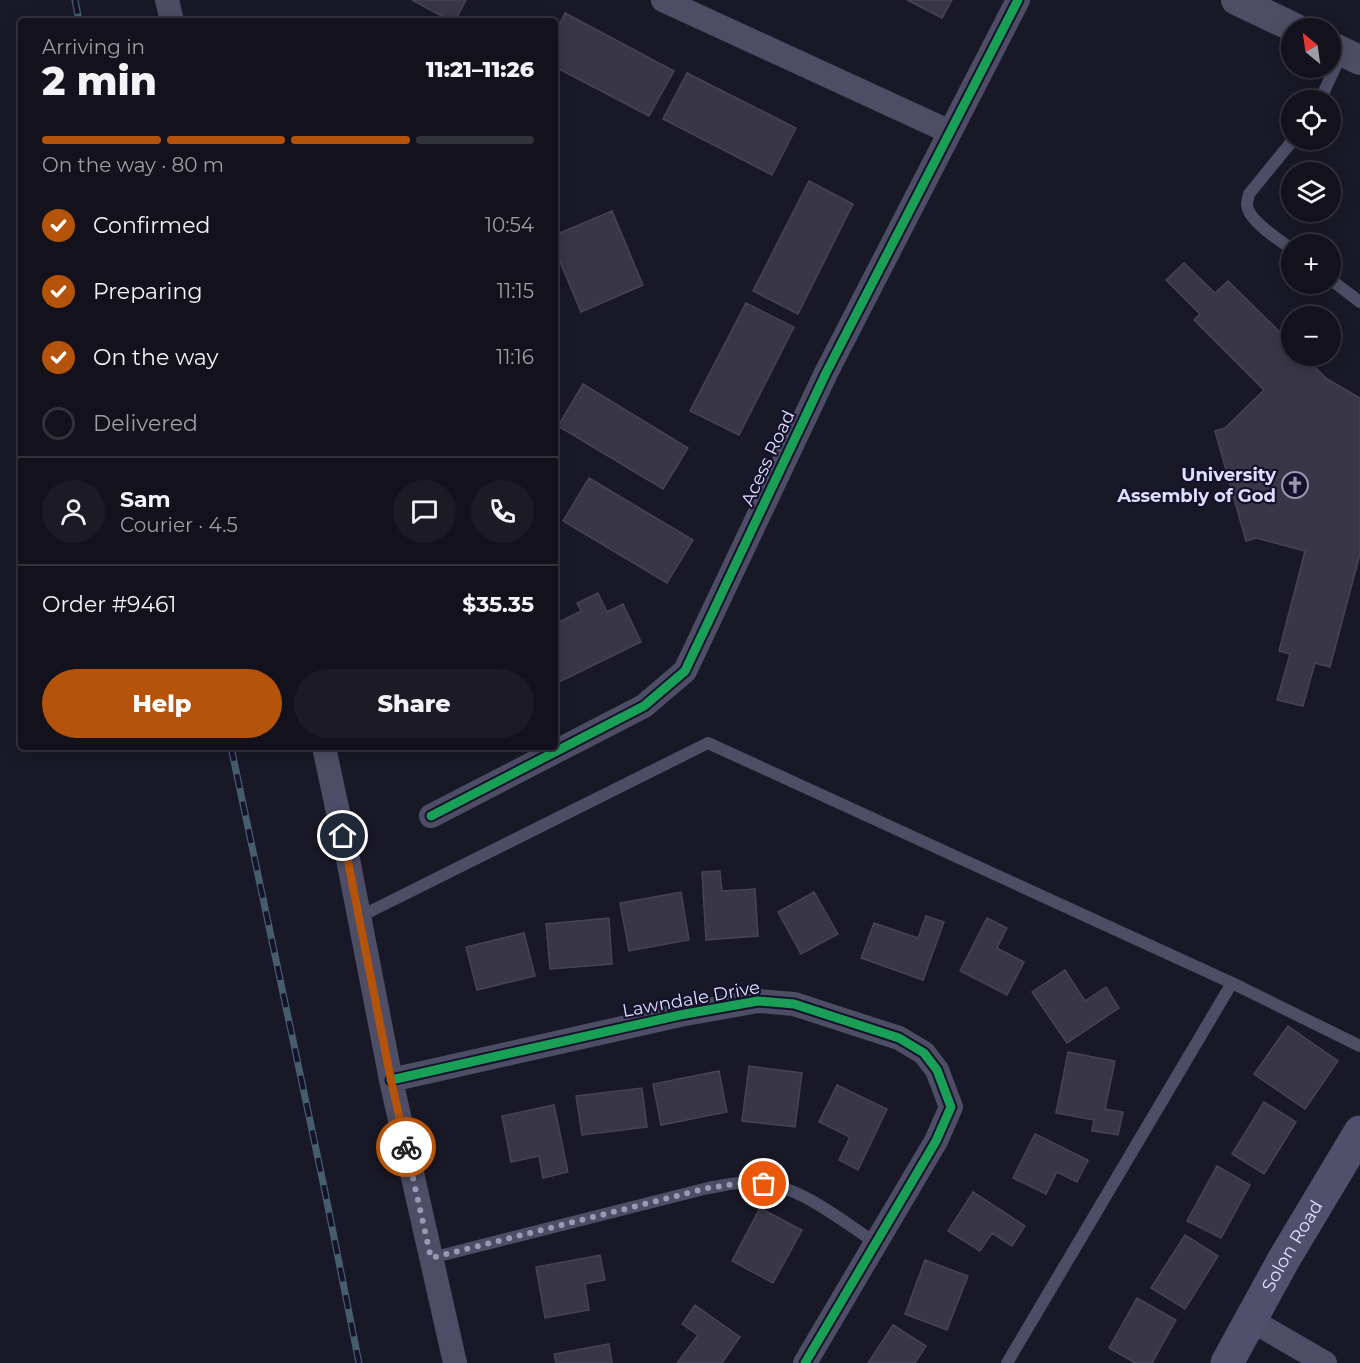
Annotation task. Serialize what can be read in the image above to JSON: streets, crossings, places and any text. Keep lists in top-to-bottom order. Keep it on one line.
{"streets":{"main road":["Solon Road"],"street":["Acess Road","Lawndale Drive"]},"places":{"church":["University Assembly of God"]},"north":"top left","page":{"map_buttons":["+","−"],"heading":["2 min","Arriving in","11:21–11:26"],"panel":["Sam","Courier · 4.5","Order #9461","$35.35"],"bar":"On the way · 80 m","list":[["Confirmed","10:54"],["Preparing","11:15"],["On the way","11:16"],"Delivered"],"buttons":["Help","Share"]}}
